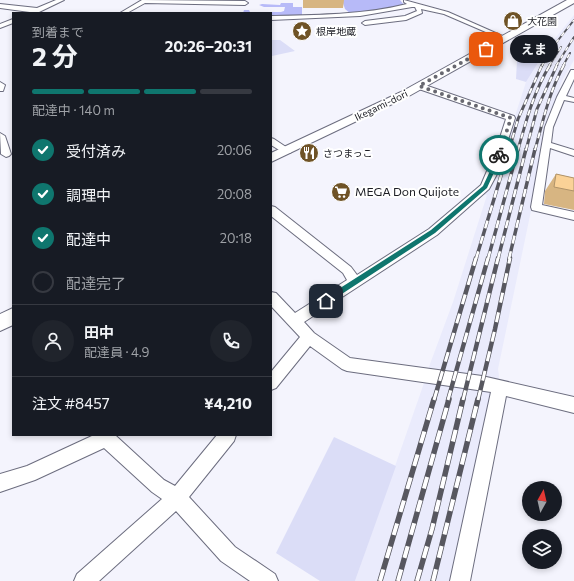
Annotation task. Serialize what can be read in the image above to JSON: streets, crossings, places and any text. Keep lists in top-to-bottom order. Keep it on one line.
{"streets":{"main road":["Ikegami-dori"]},"places":{"shop":["大花園"],"place":["根岸地蔵"],"other":["えま"],"restaurant":["さつまっこ"],"supermarket":["MEGA Don Quijote"]},"north":"top","page":{"heading":["2 分","到着まで","20:26–20:31"],"panel":["田中","配達員 · 4.9","注文 #8457","¥4,210"],"bubble":"えま","bar":"配達中 · 140 m","list":[["受付済み","20:06"],["調理中","20:08"],["配達中","20:18"],"配達完了"]}}
